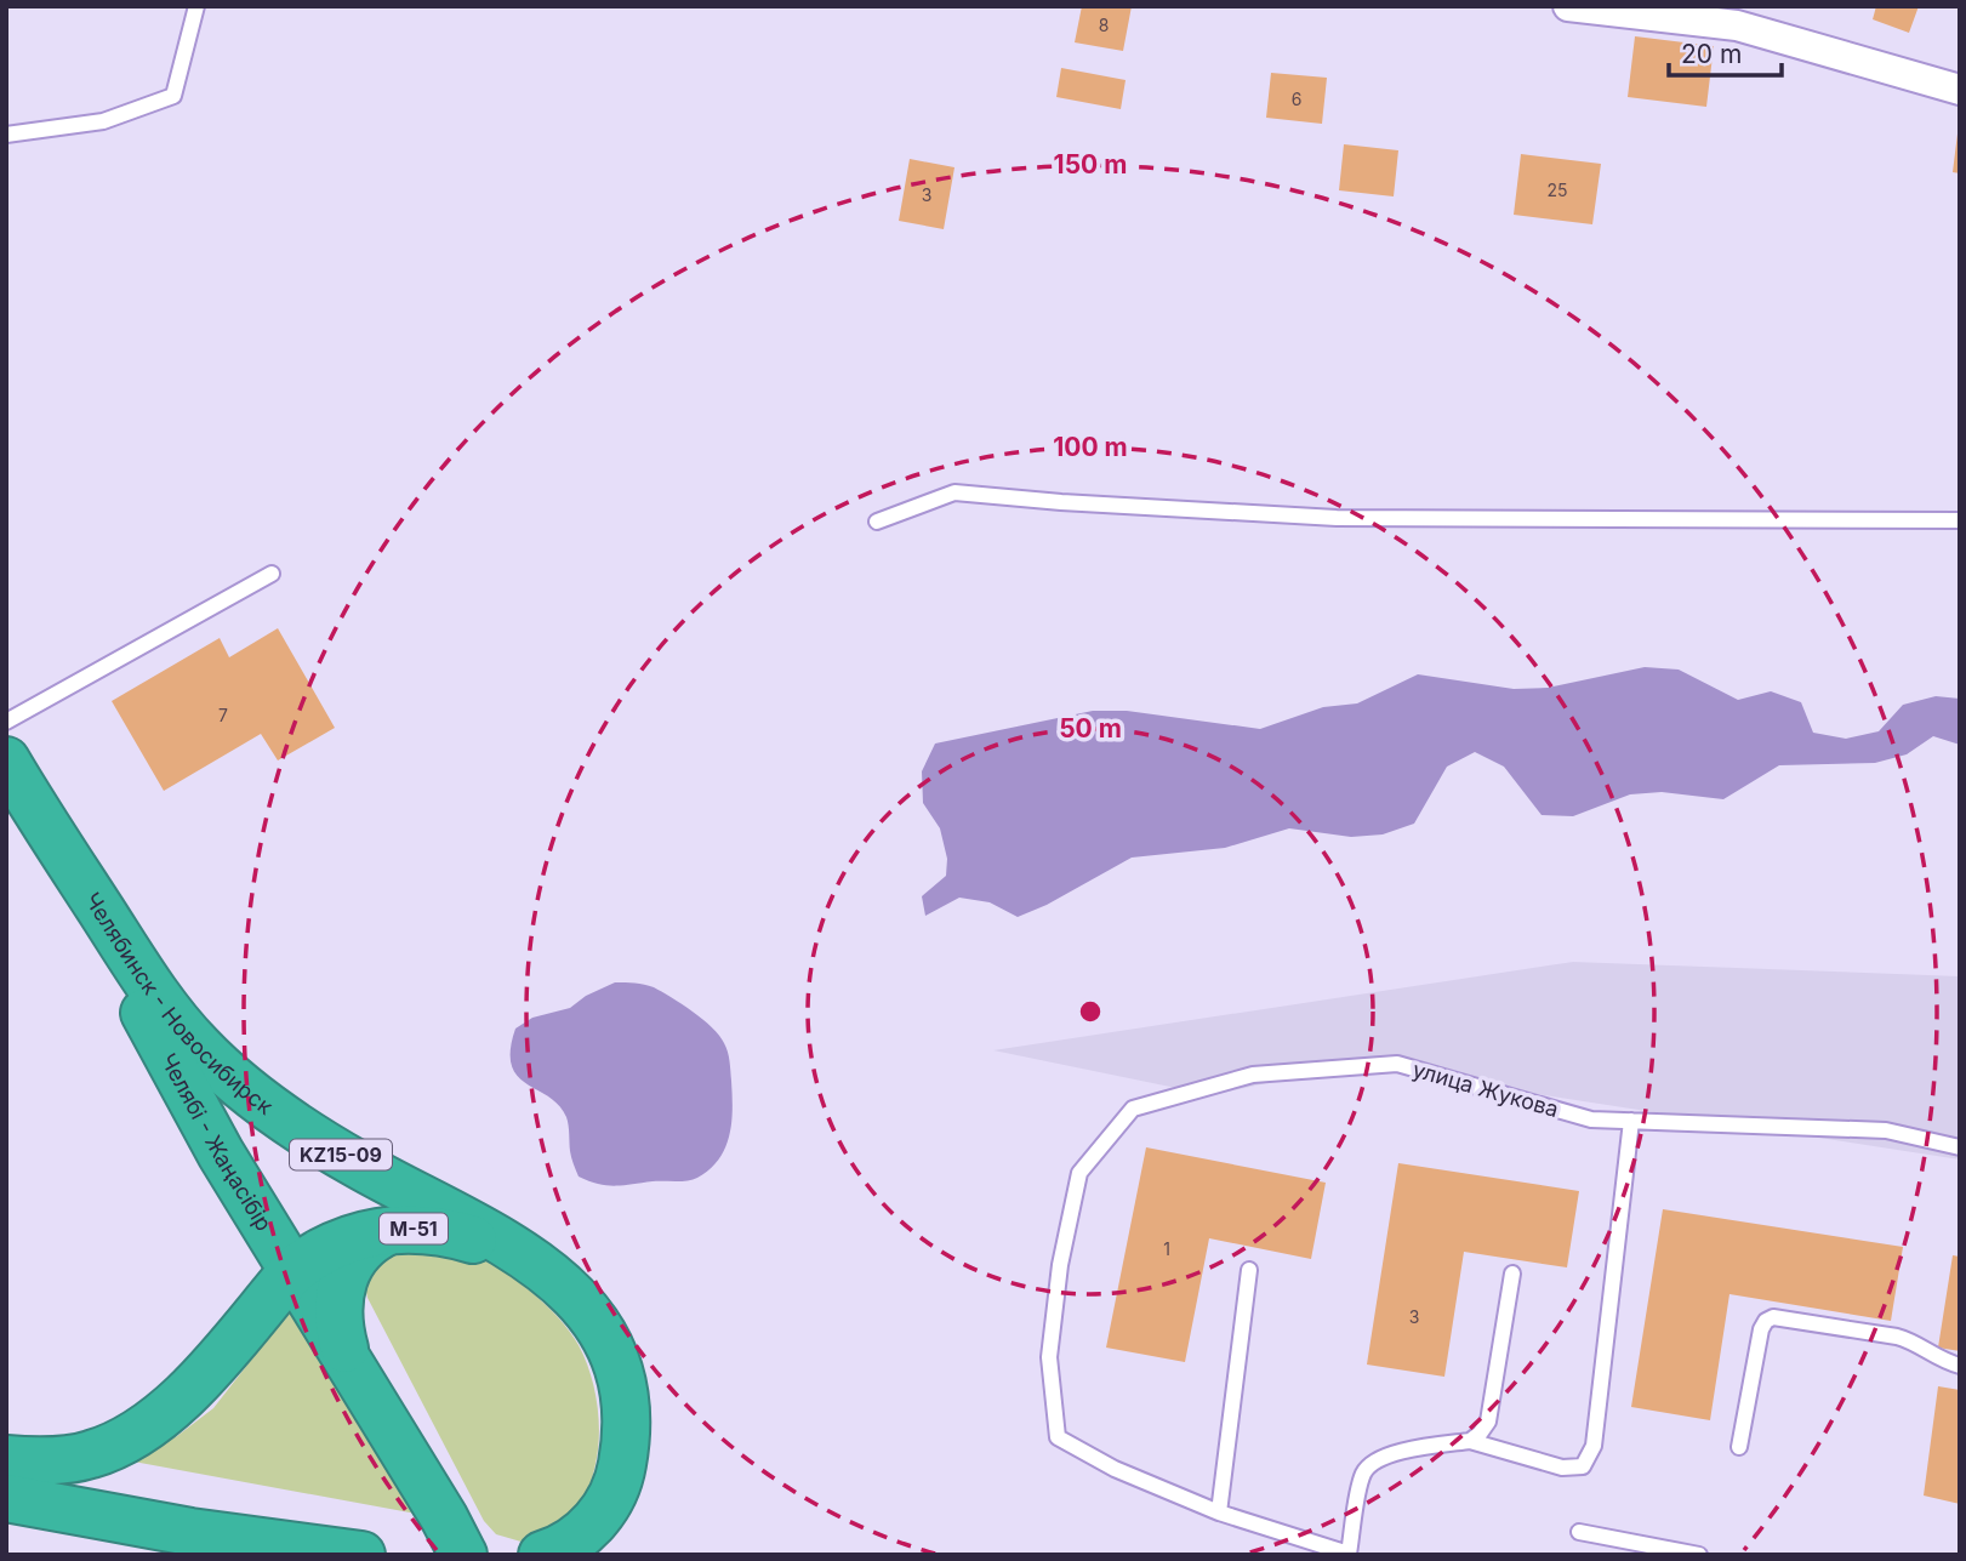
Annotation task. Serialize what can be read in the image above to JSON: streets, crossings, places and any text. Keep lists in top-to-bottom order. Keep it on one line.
{"streets":{"highway":["Челябинск - Новосибирск","Челябі - Жаңасібір","KZ15-09","M-51"],"lane":["улица Жукова"]},"crossings":[["Челябинск - Новосибирск","Челябі - Жаңасібір"],["Челябинск - Новосибирск","M-51"],["Челябі - Жаңасібір","KZ15-09"],["Челябі - Жаңасібір","M-51"],["KZ15-09","M-51"]],"house_numbers":["8","6","25","3","7","1","3"],"scale_bar":"20 m","rings":["150 m","100 m","50 m"]}
